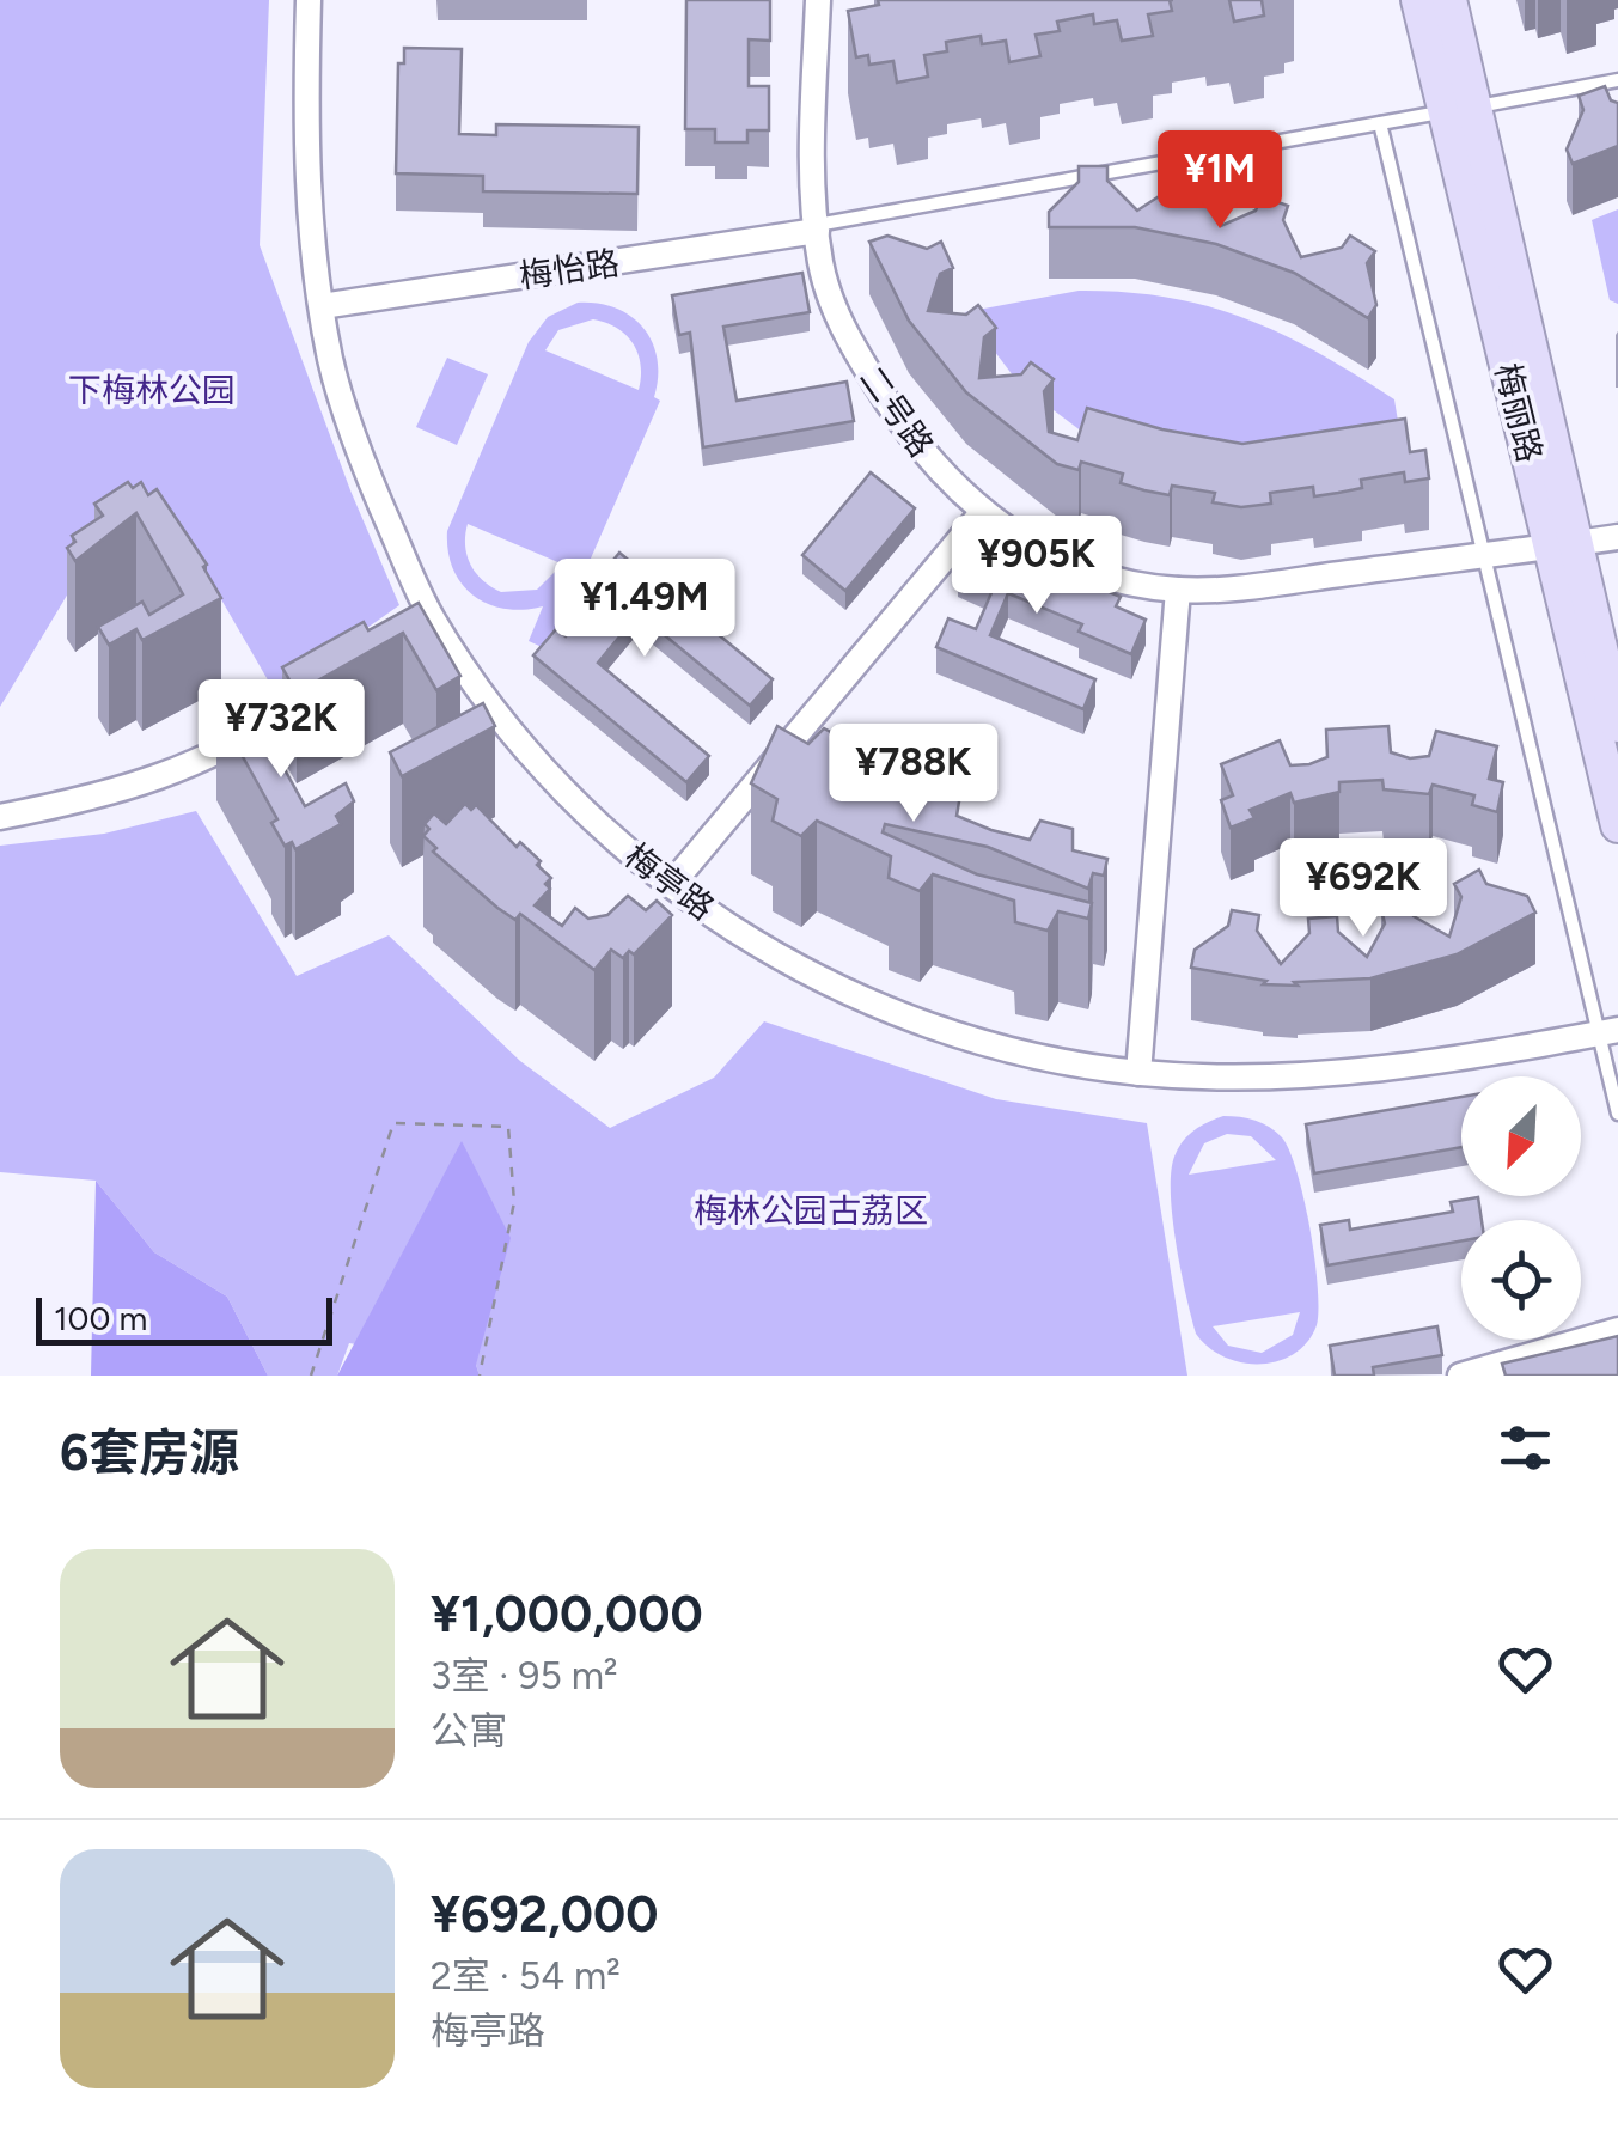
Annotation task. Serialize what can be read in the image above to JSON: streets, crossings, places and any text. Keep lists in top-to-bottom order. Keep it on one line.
{"streets":{"street":["梅怡路","二号路","梅丽路","梅亭路"]},"crossings":[["梅怡路","二号路"],["梅怡路","梅亭路"],["二号路","梅丽路"]],"parks":["下梅林公园","梅林公园古荔区"],"scale_bar":"100 m","north":"bottom left","page":{"price":["¥1M","¥905K","¥1.49M","¥732K","¥788K","¥692K"],"scale":"100 m","heading":"6套房源","list":[{"name":"¥1,000,000","note":"3室 · 95 m² · 公寓"},{"name":"¥692,000","note":"2室 · 54 m² · 梅亭路"}]}}
